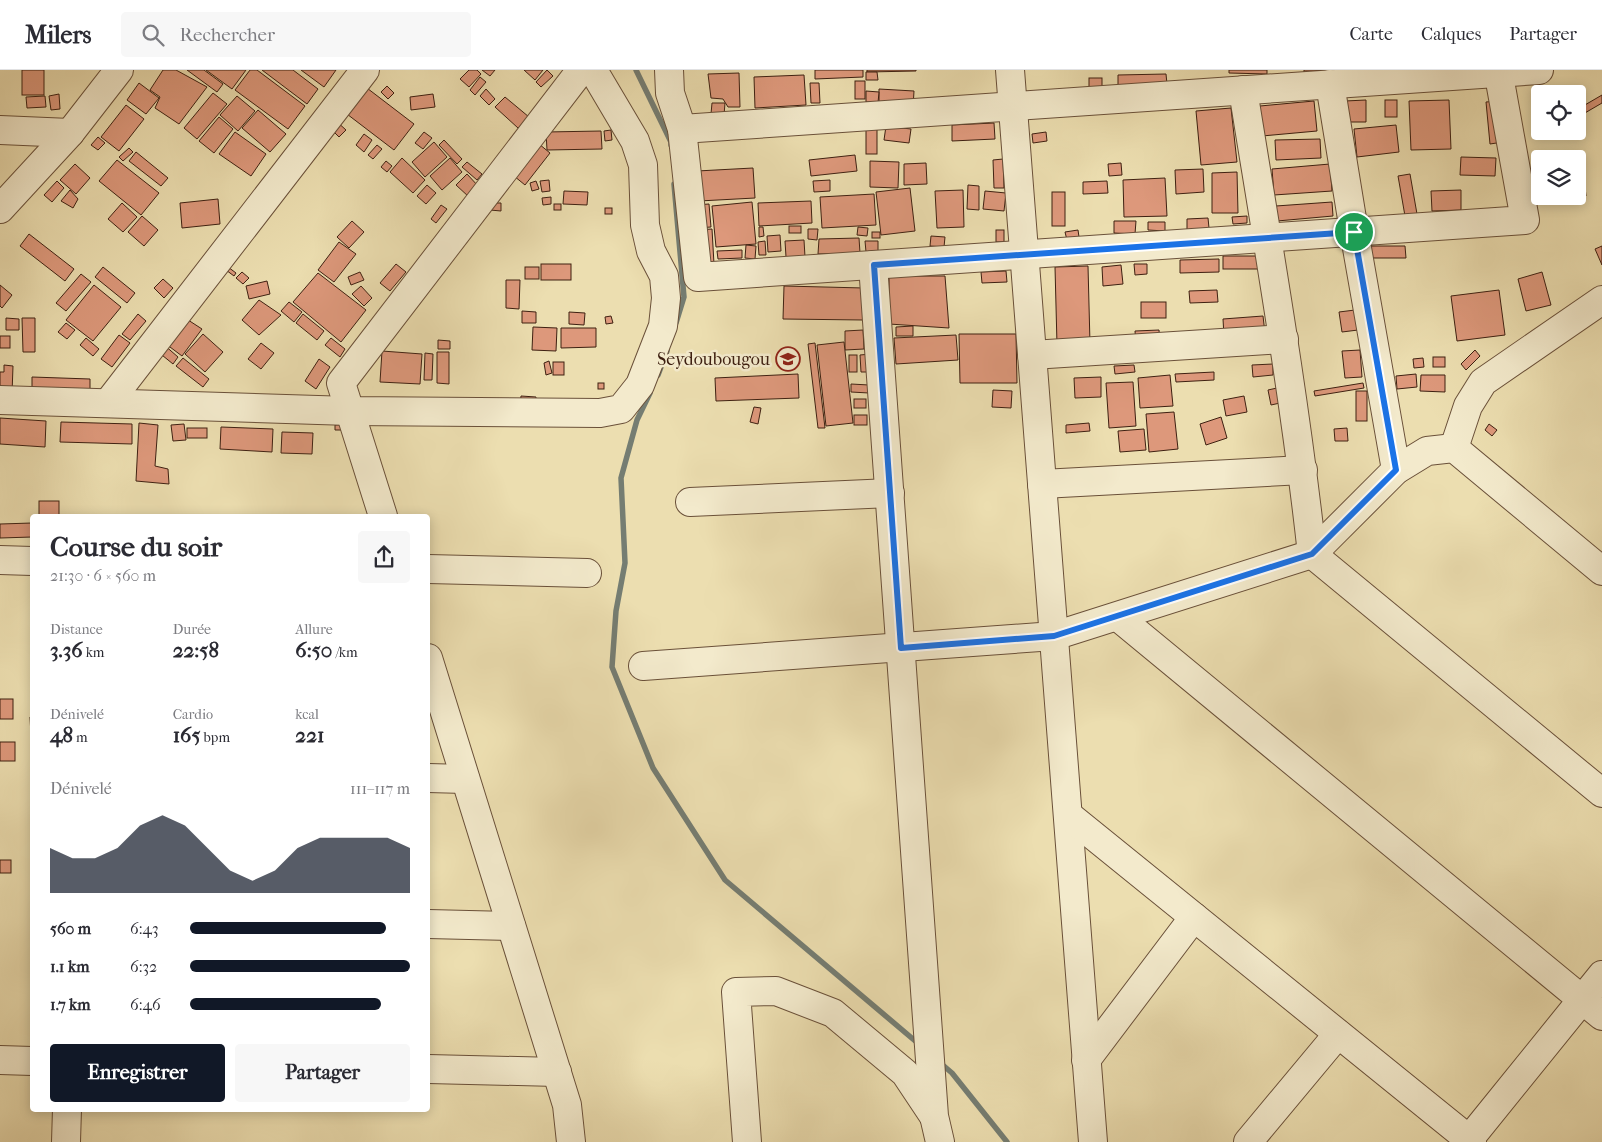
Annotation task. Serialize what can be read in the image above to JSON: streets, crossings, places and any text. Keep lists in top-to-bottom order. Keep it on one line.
{"places":{"school or university":["Seydoubougou"]},"page":{"header":"Milers","search":"Rechercher","nav":["Carte","Calques","Partager"],"heading":["Course du soir","21:30 · 6 × 560 m"],"stats":[["Distance","3.36 km"],["Durée","22:58"],["Allure","6:50 /km"],["Dénivelé","48 m"],["Cardio","165 bpm"],["kcal","221"]],"chart":["Dénivelé","111–117 m"],"list":[{"name":"560 m","note":"6:43"},{"name":"1.1 km","note":"6:32"},{"name":"1.7 km","note":"6:46"}],"buttons":["Enregistrer","Partager"]}}
